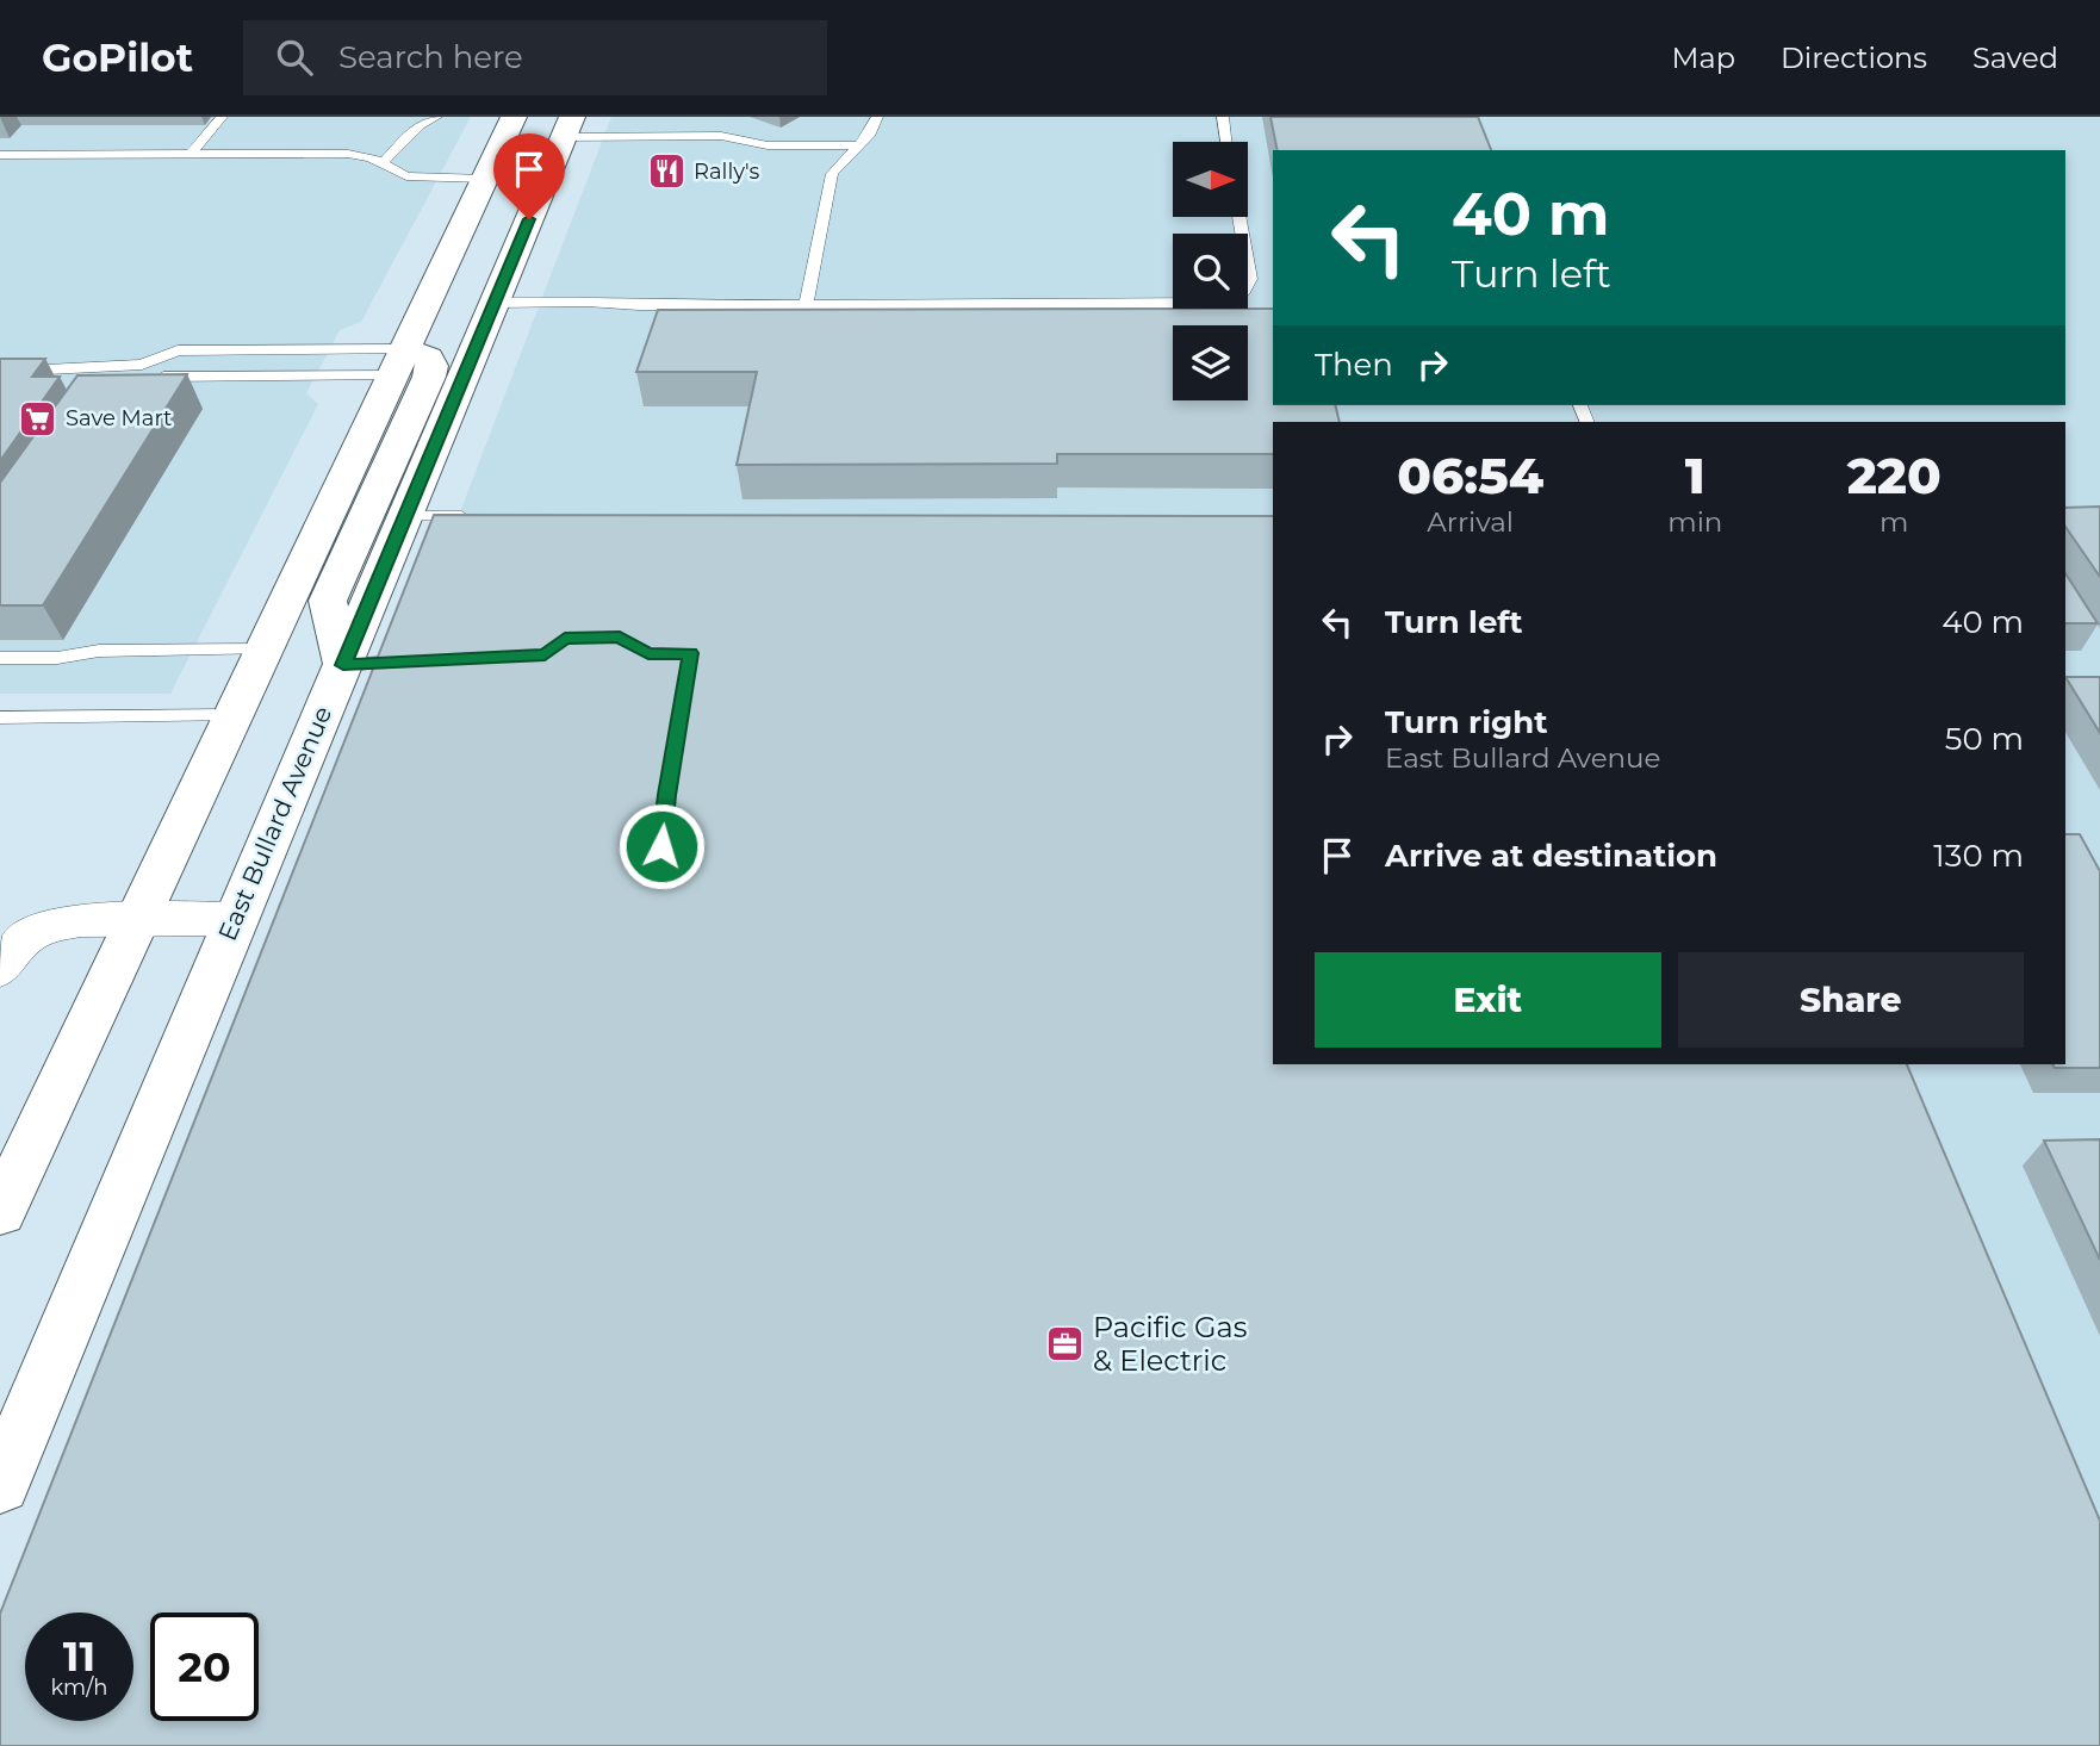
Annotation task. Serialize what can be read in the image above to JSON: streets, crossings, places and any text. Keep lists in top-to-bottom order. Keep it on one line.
{"streets":{"main road":["East Bullard Avenue"]},"places":{"restaurant":["Rally's"],"supermarket":["Save Mart"],"office":["Pacific Gas & Electric"]},"north":"right","page":{"header":"GoPilot","search":"Search here","nav":["Map","Directions","Saved"],"turn":["40 m","Turn left"],"then":"Then","eta":["06:54","Arrival","1","min","220","m"],"list":[{"name":"Turn left","value":"40 m"},{"name":"Turn right","note":"East Bullard Avenue","value":"50 m"},{"name":"Arrive at destination","value":"130 m"}],"buttons":["Exit","Share"],"speed":"11 km/h","limit":"20"}}
